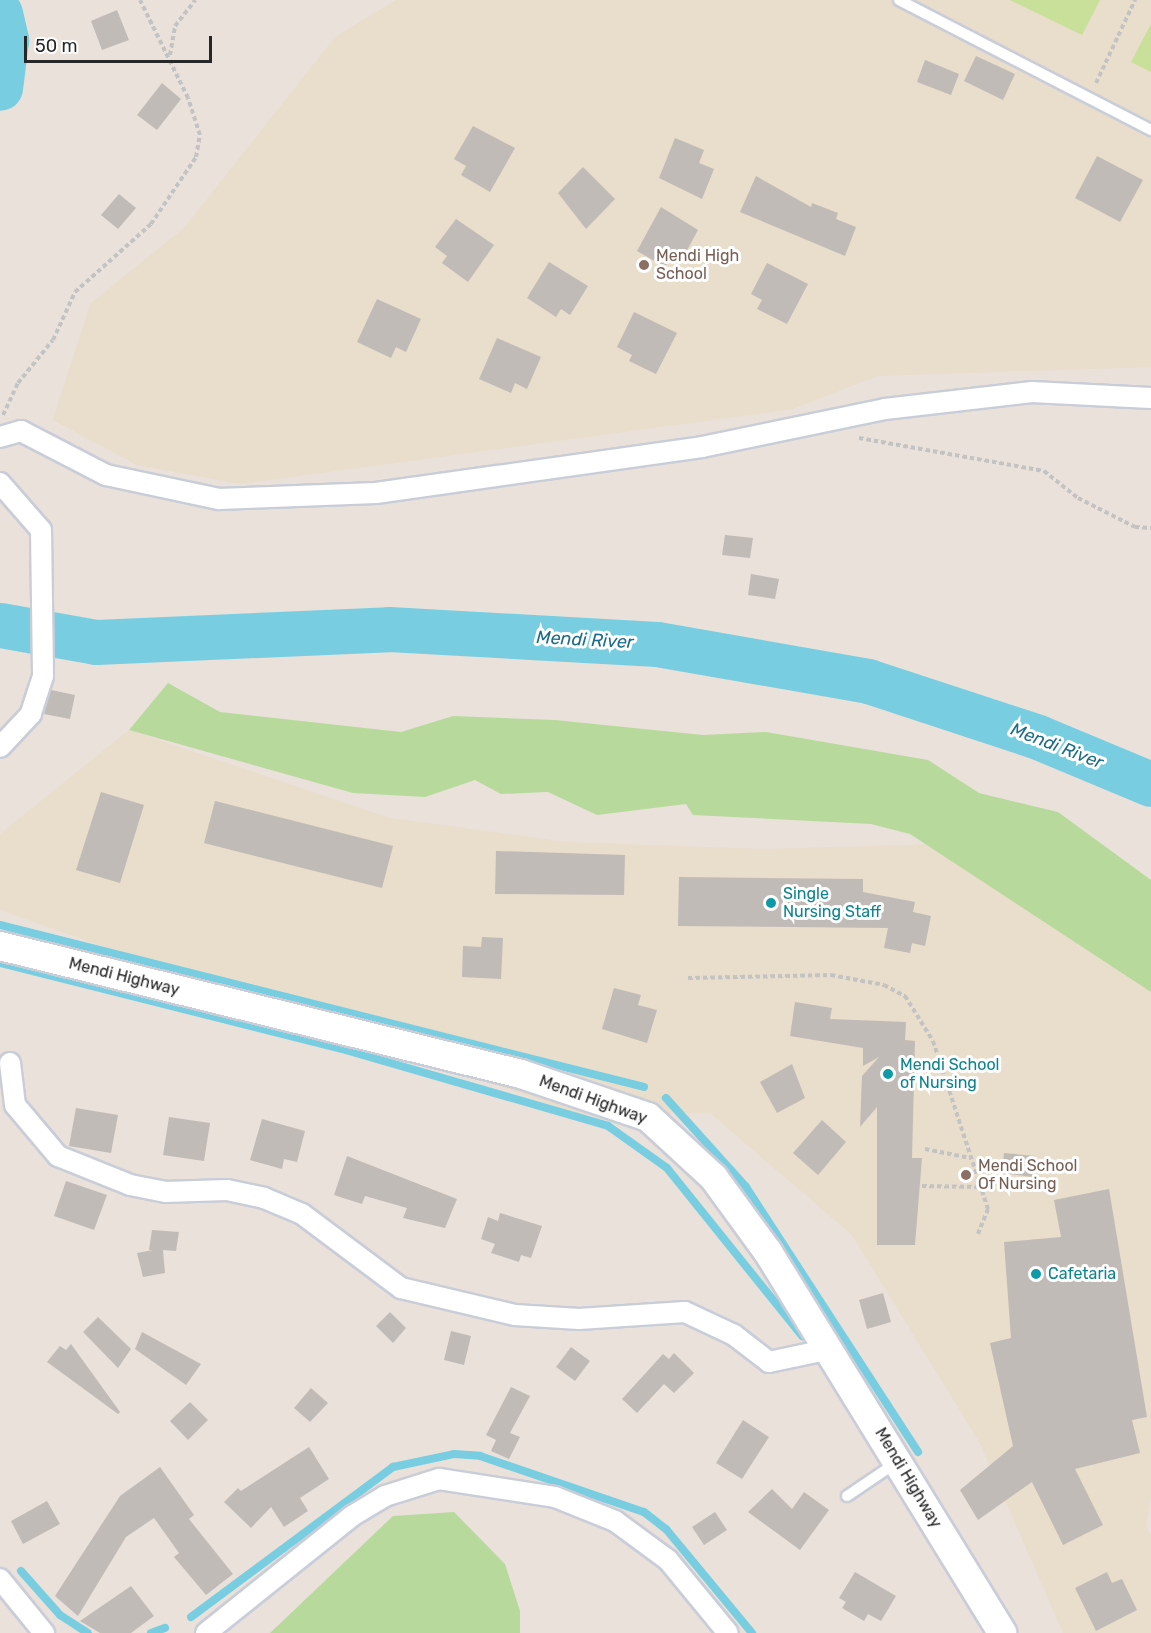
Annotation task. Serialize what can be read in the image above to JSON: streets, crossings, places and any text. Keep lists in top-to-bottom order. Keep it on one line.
{"streets":{"main road":["Mendi Highway"]},"water":["Mendi River"],"places":["Mendi High School","Single Nursing Staff","Mendi School of Nursing","Mendi School Of Nursing","Cafetaria"],"scale_bar":"50 m"}
